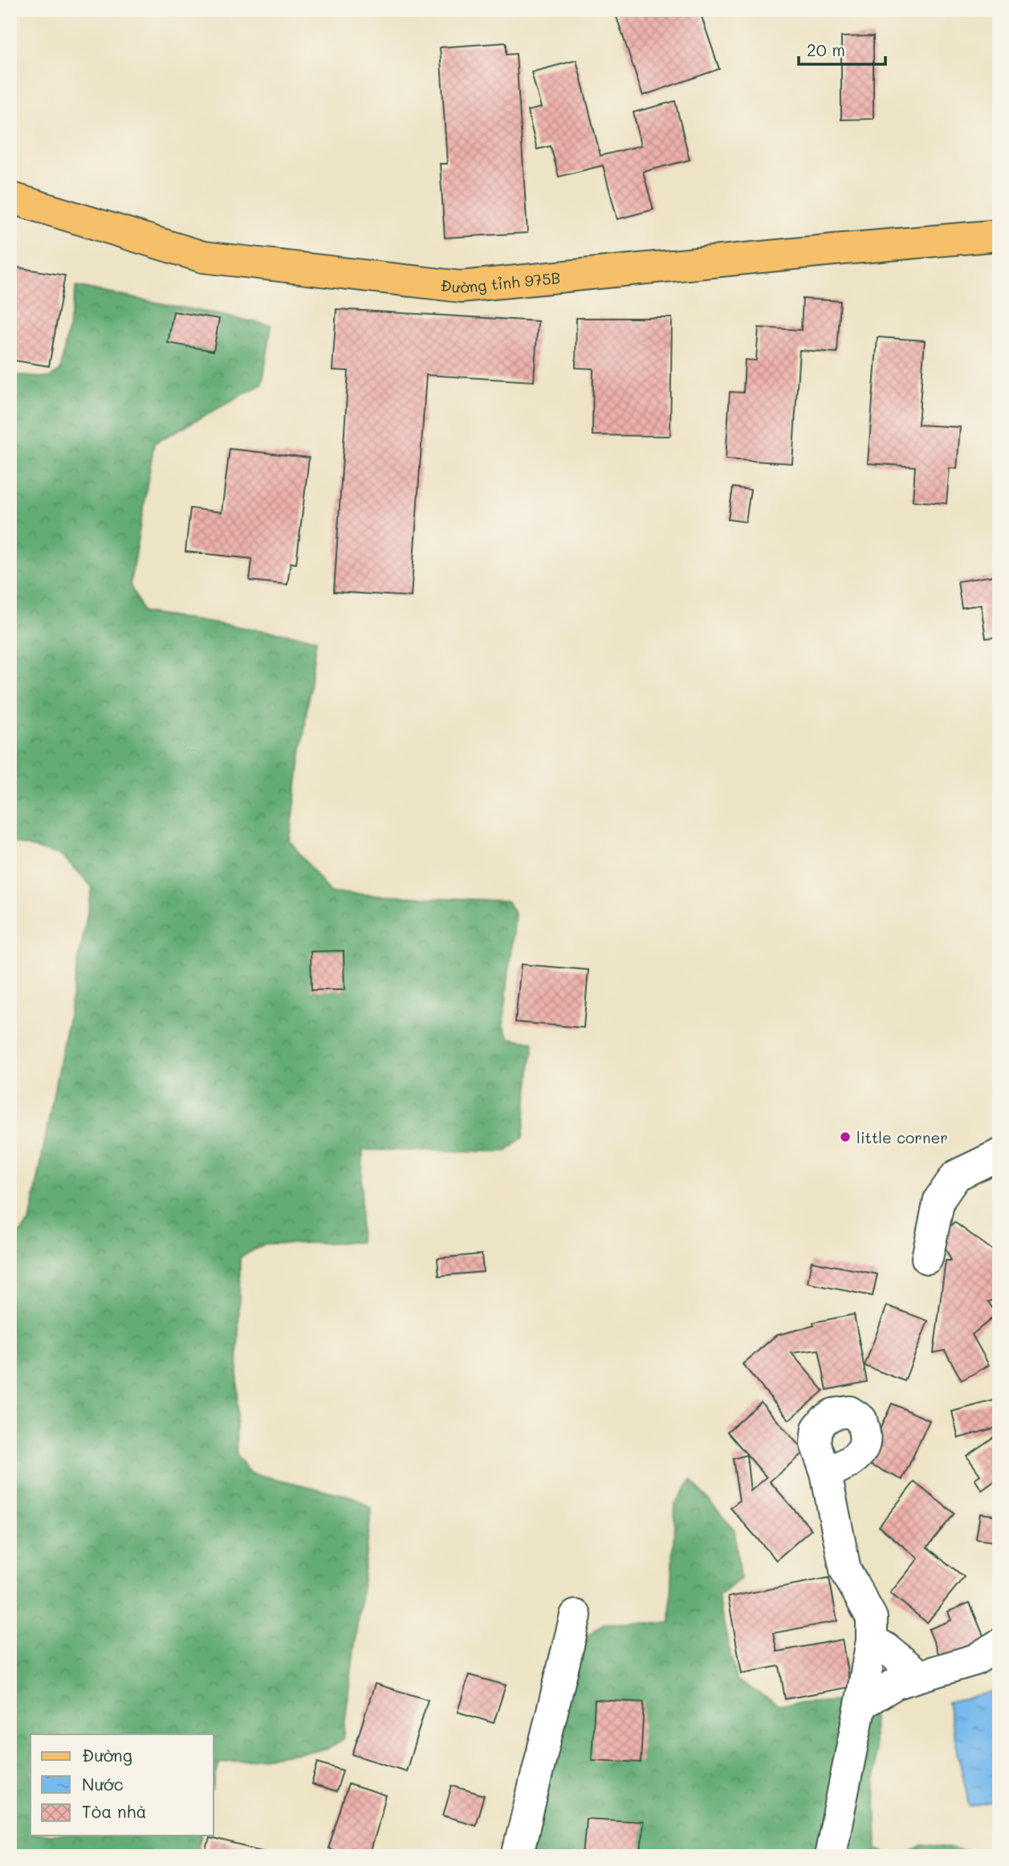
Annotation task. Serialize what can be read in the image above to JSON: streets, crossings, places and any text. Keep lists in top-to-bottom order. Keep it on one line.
{"streets":{"main road":["Đường tỉnh 975B"]},"places":["little corner"],"legend":["Đường","Nước","Tòa nhà"],"scale_bar":"20 m"}
